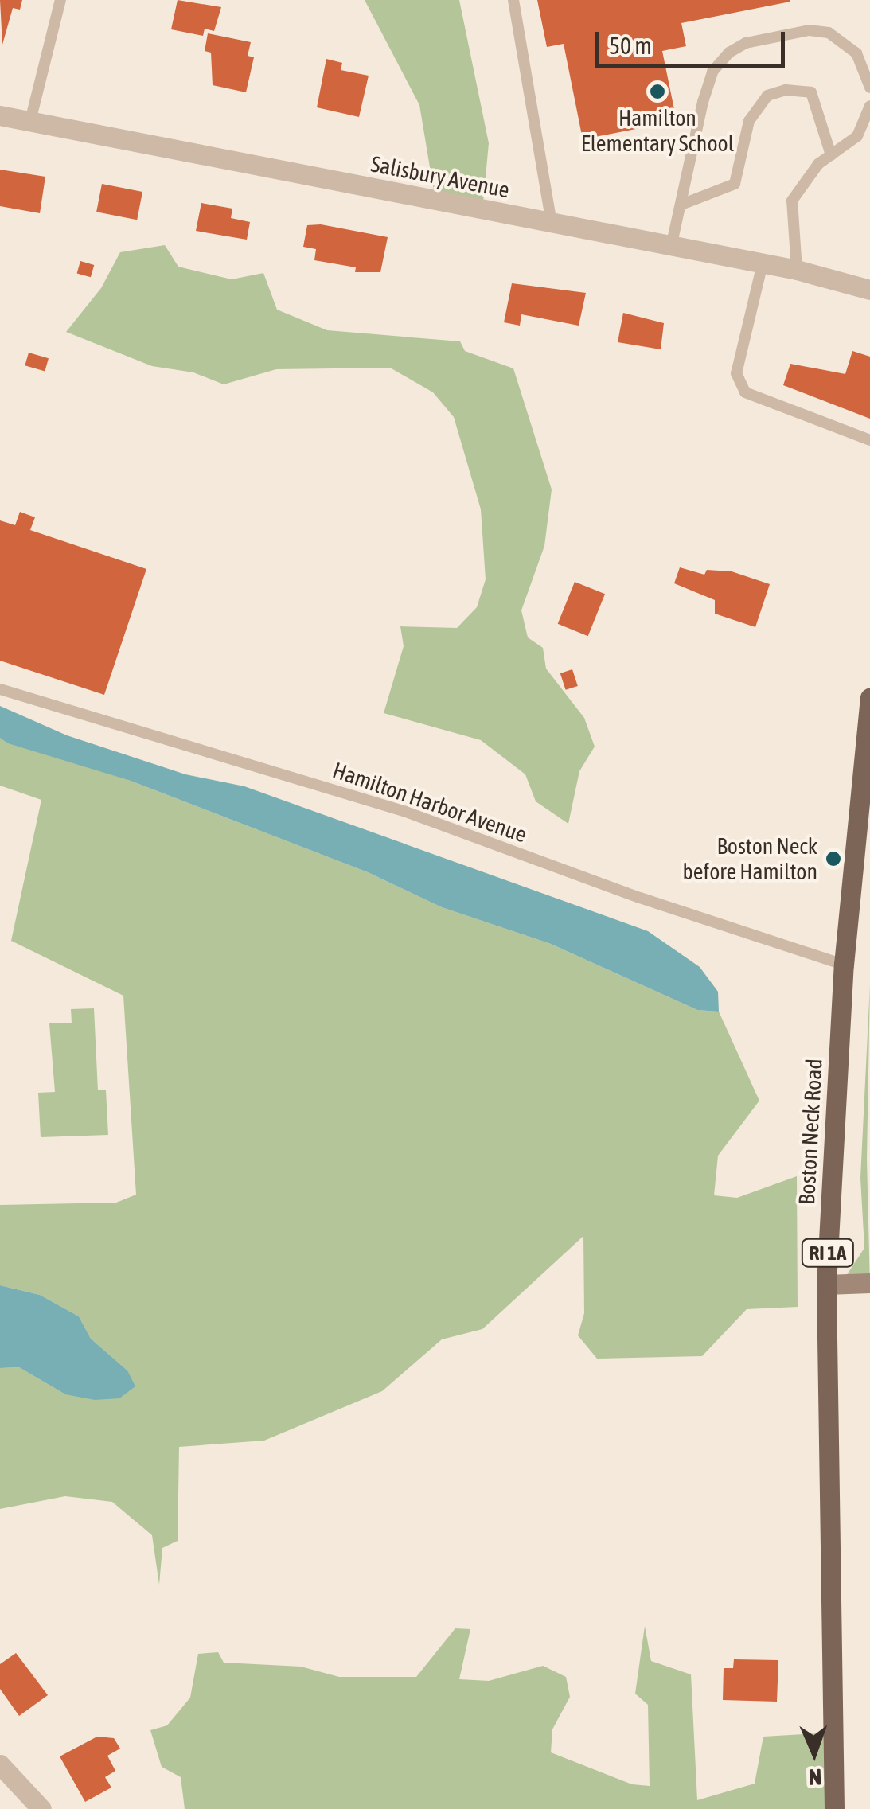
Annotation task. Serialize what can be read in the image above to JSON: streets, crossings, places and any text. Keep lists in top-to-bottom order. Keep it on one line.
{"streets":{"main road":["Boston Neck Road","RI 1A"],"street":["Salisbury Avenue"],"lane":["Hamilton Harbor Avenue"]},"crossings":[["Hamilton Harbor Avenue","Boston Neck Road"]],"places":["Hamilton Elementary School","Boston Neck before Hamilton"],"scale_bar":"50 m","north":"bottom"}
